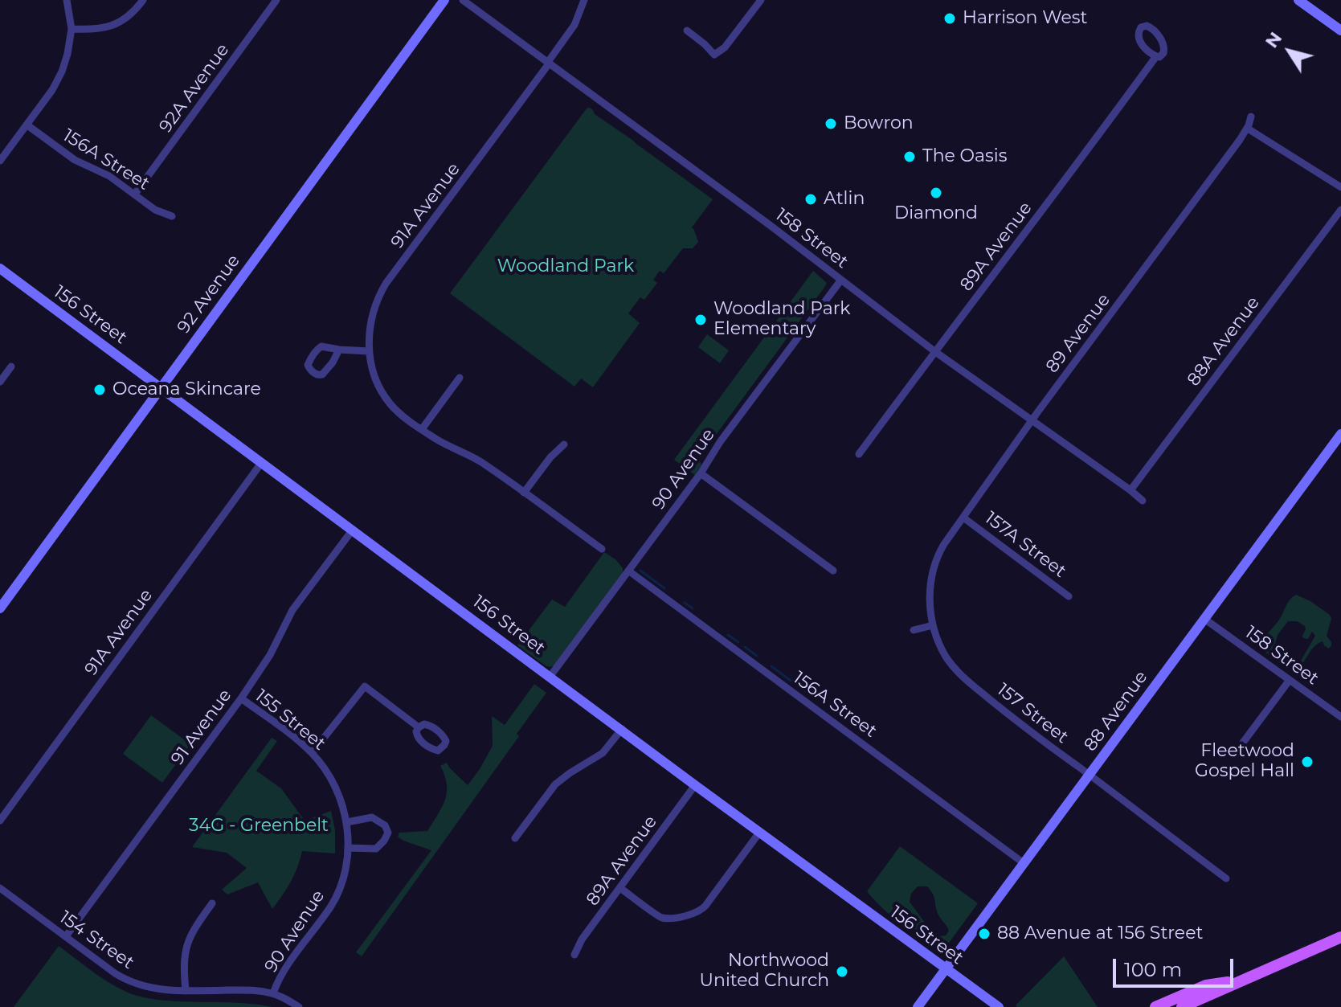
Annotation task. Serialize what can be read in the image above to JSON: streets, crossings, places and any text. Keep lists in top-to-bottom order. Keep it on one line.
{"streets":{"main road":["92 Avenue","156 Street","88 Avenue"],"street":["92A Avenue","156A Street","91A Avenue","158 Street","89A Avenue","89 Avenue","88A Avenue","90 Avenue","157A Street","157 Street","155 Street","91 Avenue","154 Street"]},"crossings":[["92A Avenue","156A Street"],["156A Street","90 Avenue"],["156A Street","88 Avenue"],["91A Avenue","158 Street"],["91A Avenue","156 Street"],["158 Street","89A Avenue"],["158 Street","89 Avenue"],["158 Street","88A Avenue"],["158 Street","90 Avenue"],["158 Street","88 Avenue"],["89A Avenue","156 Street"],["92 Avenue","156 Street"],["156 Street","90 Avenue"],["156 Street","88 Avenue"],["156 Street","91 Avenue"],["89 Avenue","157A Street"],["89 Avenue","157 Street"],["90 Avenue","155 Street"],["90 Avenue","154 Street"],["88 Avenue","157 Street"],["155 Street","91 Avenue"],["91 Avenue","154 Street"]],"parks":["Woodland Park","34G - Greenbelt"],"places":["Harrison West","Bowron","The Oasis","Diamond","Atlin","Woodland Park Elementary","Oceana Skincare","Fleetwood Gospel Hall","88 Avenue at 156 Street","Northwood United Church"],"scale_bar":"100 m","north":"top left"}
